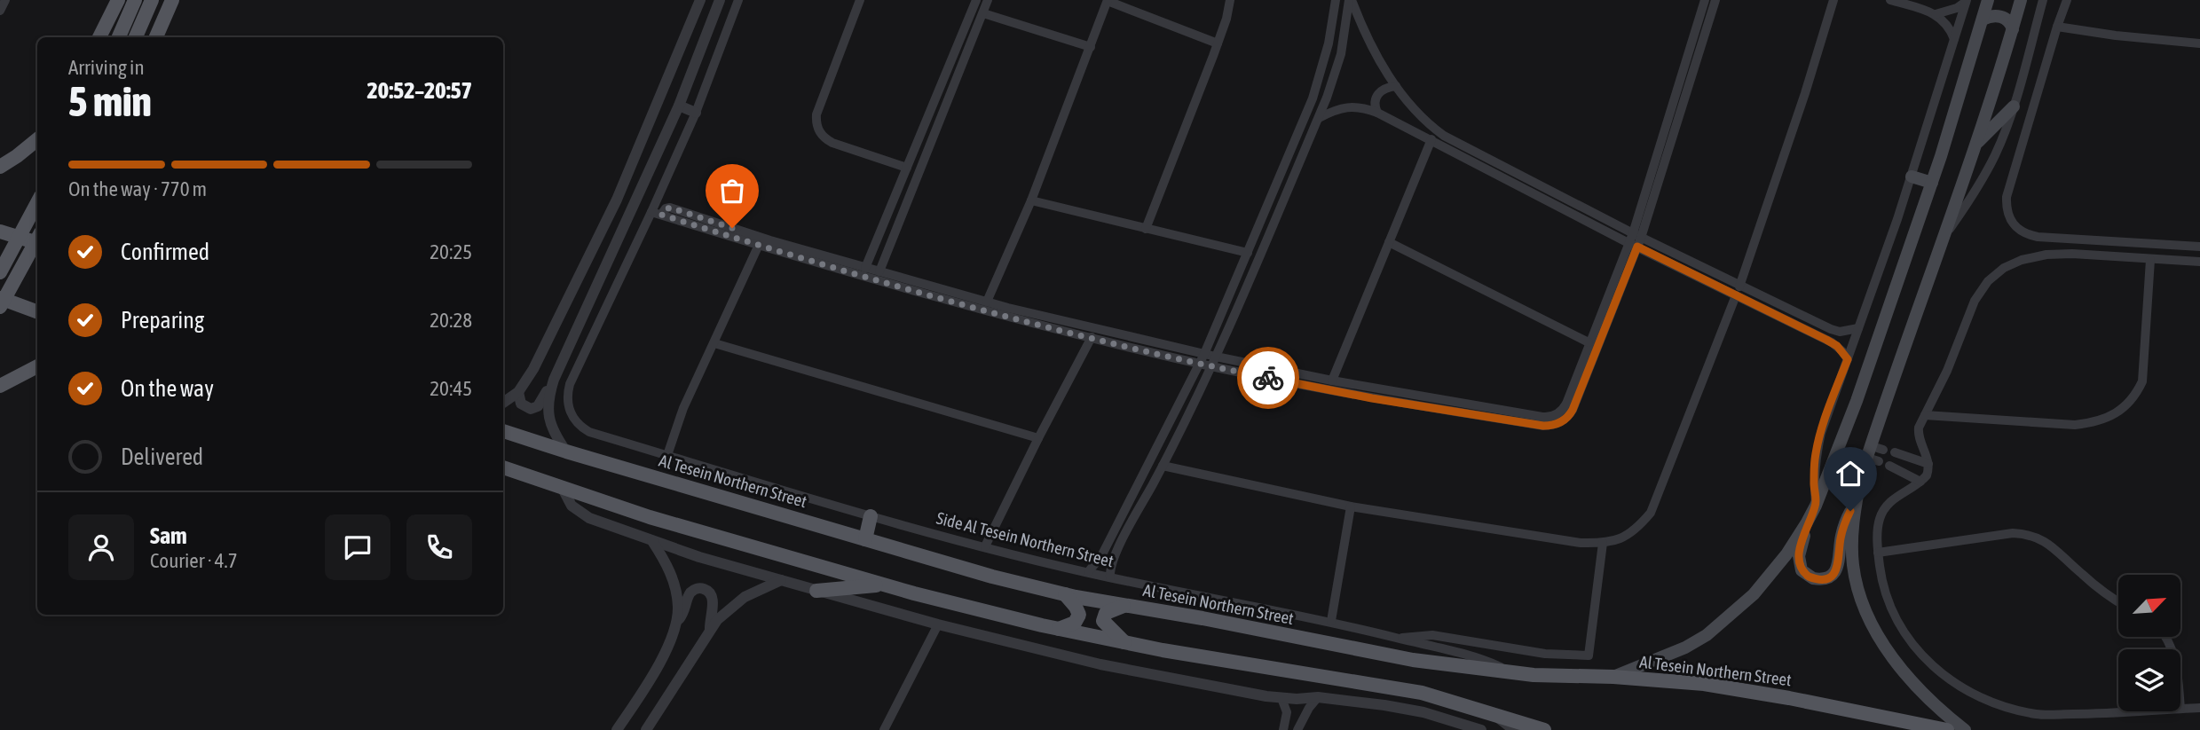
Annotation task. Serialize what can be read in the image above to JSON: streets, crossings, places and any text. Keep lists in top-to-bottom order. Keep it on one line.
{"streets":{"main road":["Al Tesein Northern Street"],"street":["Side Al Tesein Northern Street"]},"crossings":[["Al Tesein Northern Street","Side Al Tesein Northern Street"]],"north":"top right","page":{"heading":["5 min","Arriving in","20:52–20:57"],"panel":["Sam","Courier · 4.7"],"bar":"On the way · 770 m","list":[["Confirmed","20:25"],["Preparing","20:28"],["On the way","20:45"],"Delivered"]}}
